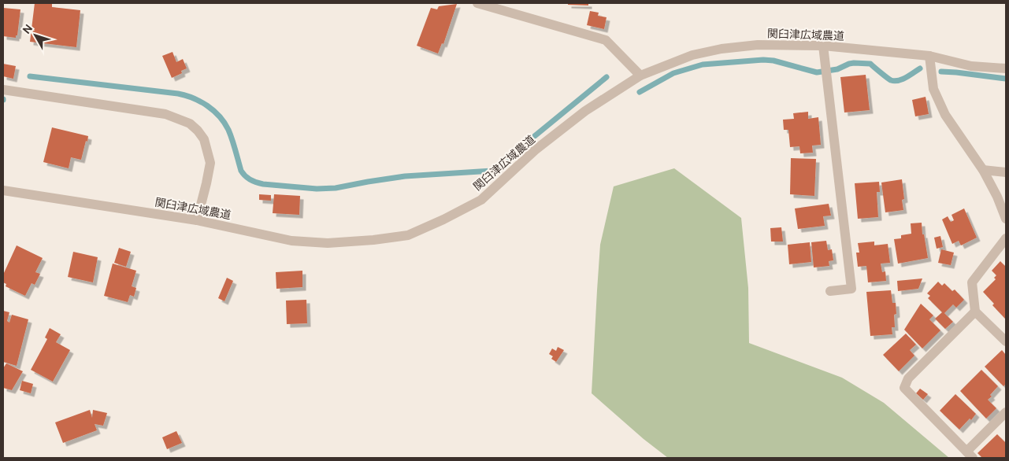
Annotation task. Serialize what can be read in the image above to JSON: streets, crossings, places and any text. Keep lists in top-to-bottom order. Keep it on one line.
{"streets":{"street":["関臼津広域農道"]},"north":"top left"}
